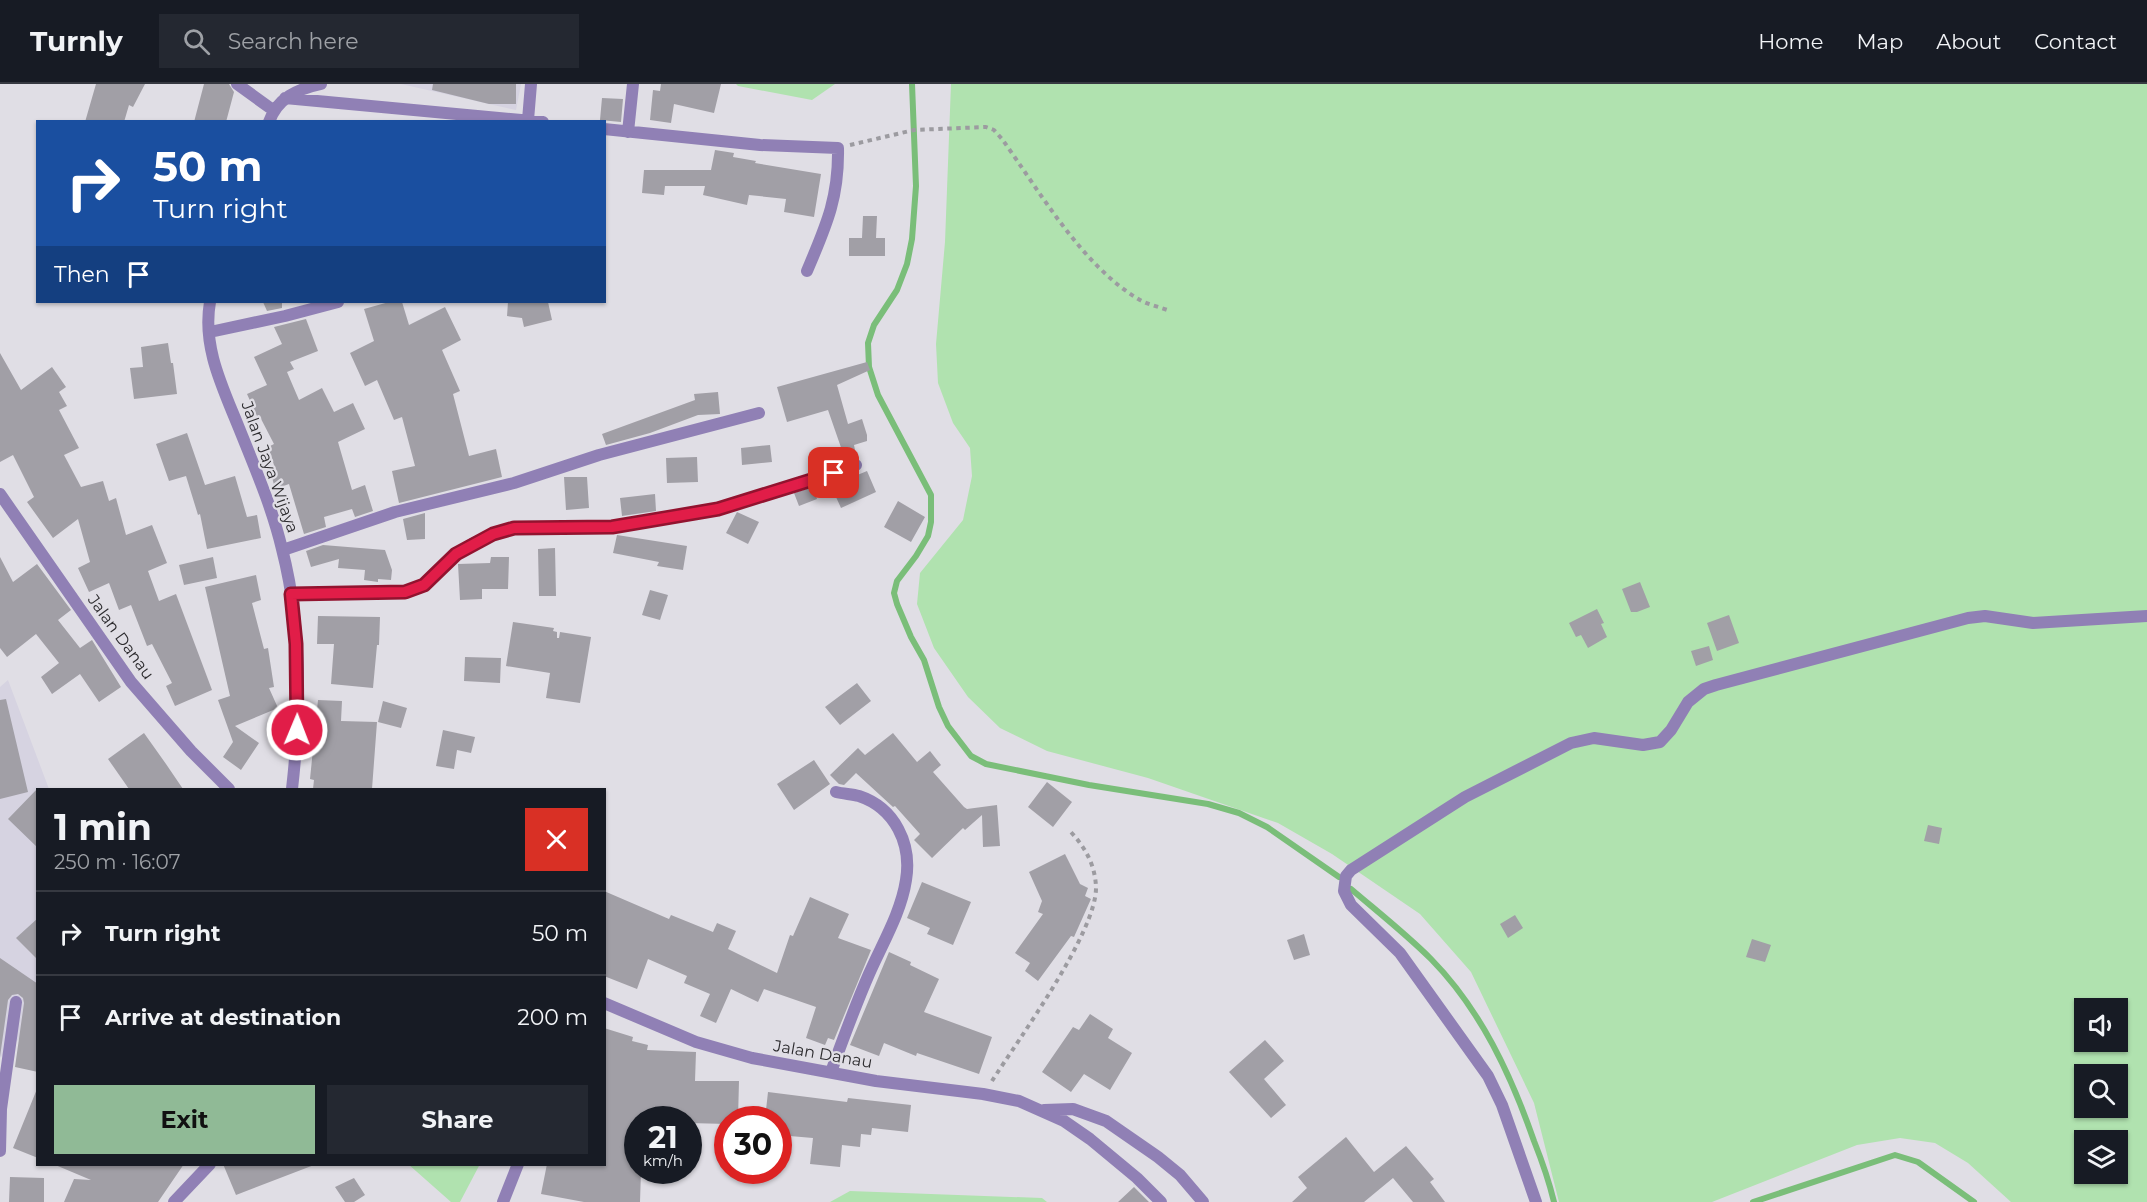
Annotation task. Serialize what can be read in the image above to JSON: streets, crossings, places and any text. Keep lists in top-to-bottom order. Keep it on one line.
{"streets":{"street":["Jalan Jaya Wijaya","Jalan Danau"]},"page":{"header":"Turnly","search":"Search here","nav":["Home","Map","About","Contact"],"turn":["50 m","Turn right"],"then":"Then","heading":["1 min","250 m · 16:07"],"list":[{"name":"Turn right","value":"50 m"},{"name":"Arrive at destination","value":"200 m"}],"buttons":["Exit","Share"],"speed":"21 km/h","limit":"30"}}
